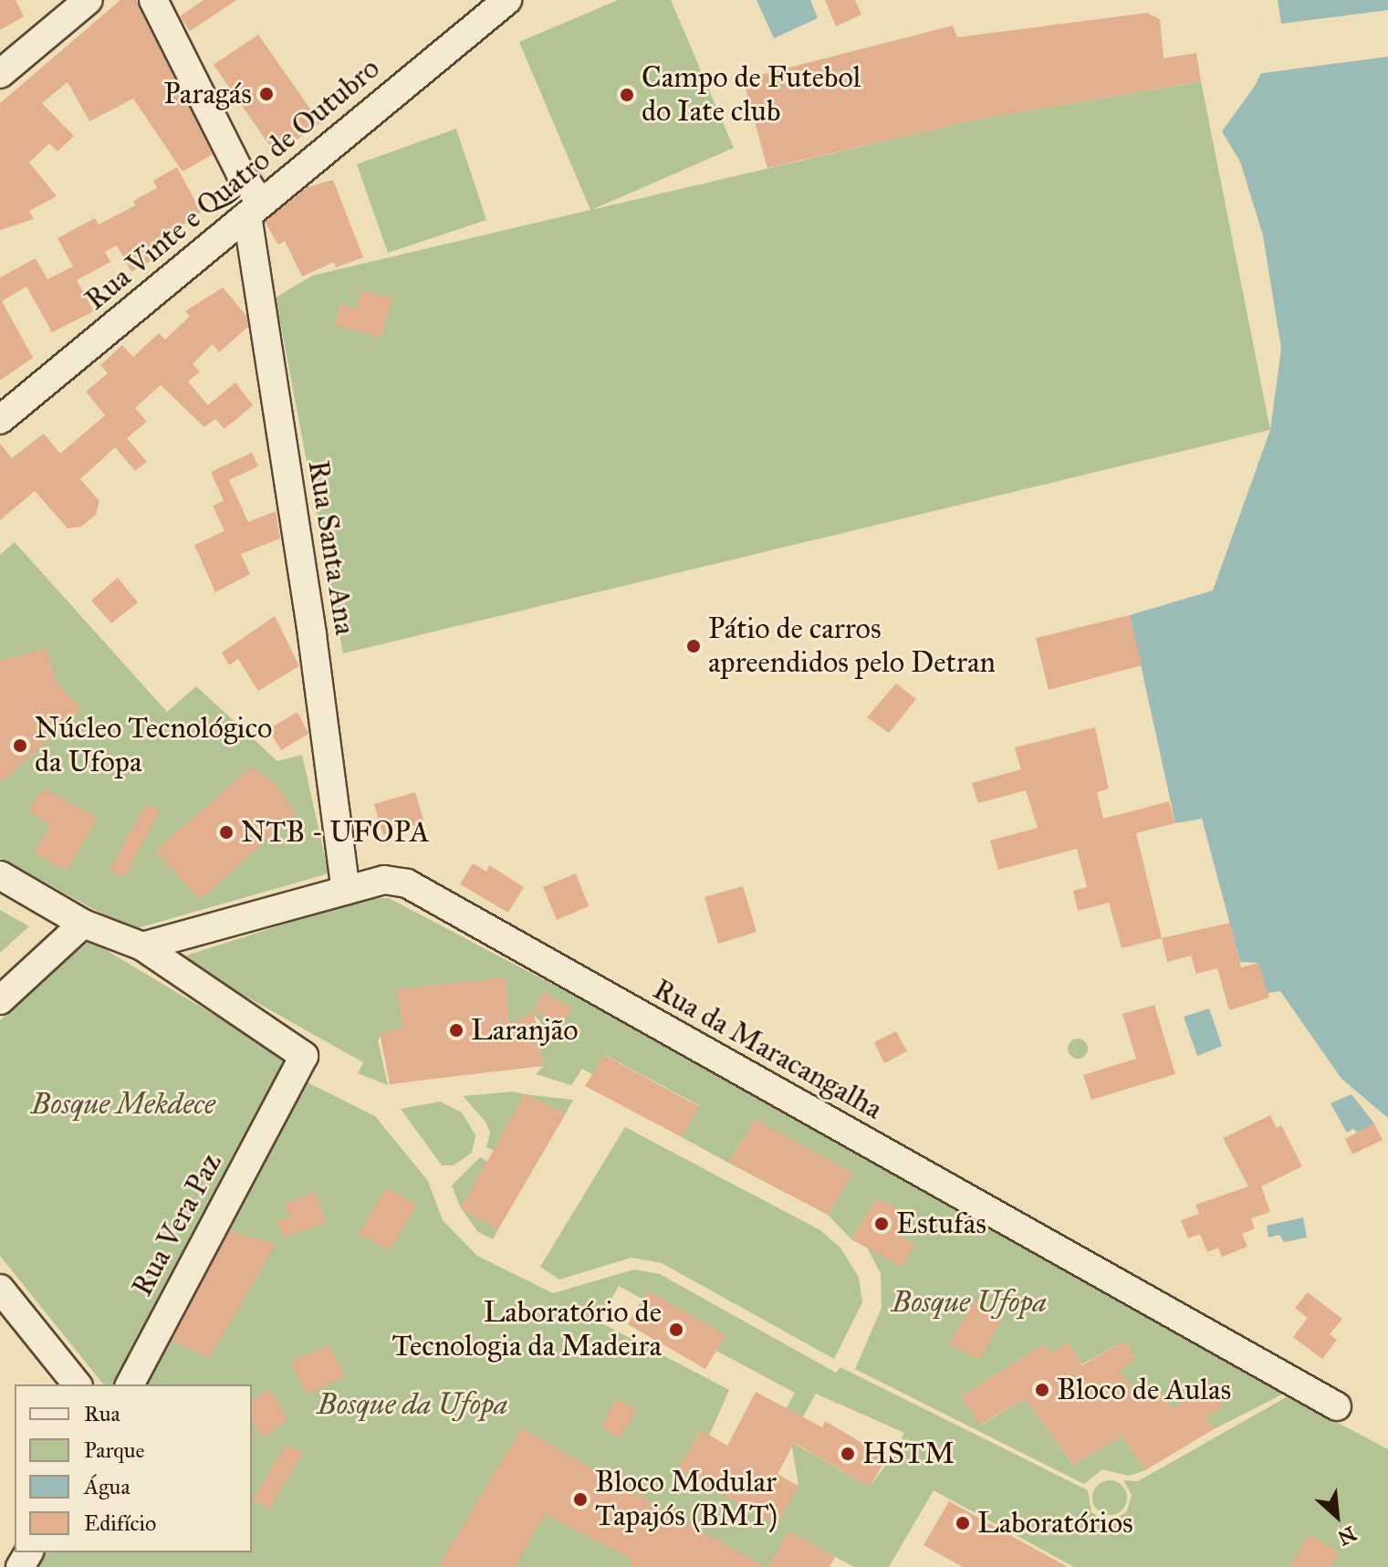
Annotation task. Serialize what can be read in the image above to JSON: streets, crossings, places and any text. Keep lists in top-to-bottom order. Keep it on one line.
{"streets":{"street":["Rua Vinte e Quatro de Outubro","Rua Santa Ana","Rua da Maracangalha","Rua Vera Paz"]},"crossings":[["Rua Vinte e Quatro de Outubro","Rua Santa Ana"],["Rua Santa Ana","Rua da Maracangalha"],["Rua da Maracangalha","Rua Vera Paz"]],"parks":["Bosque Mekdece","Bosque Ufopa","Bosque da Ufopa"],"places":["Paragás","Campo de Futebol do Iate club","Pátio de carros apreendidos pelo Detran","Núcleo Tecnológico da Ufopa","NTB - UFOPA","Laranjão","Estufas","Laboratório de Tecnologia da Madeira","Bloco de Aulas","HSTM","Bloco Modular Tapajós (BMT)","Laboratórios"],"legend":["Rua","Parque","Água","Edifício"],"north":"bottom right"}
